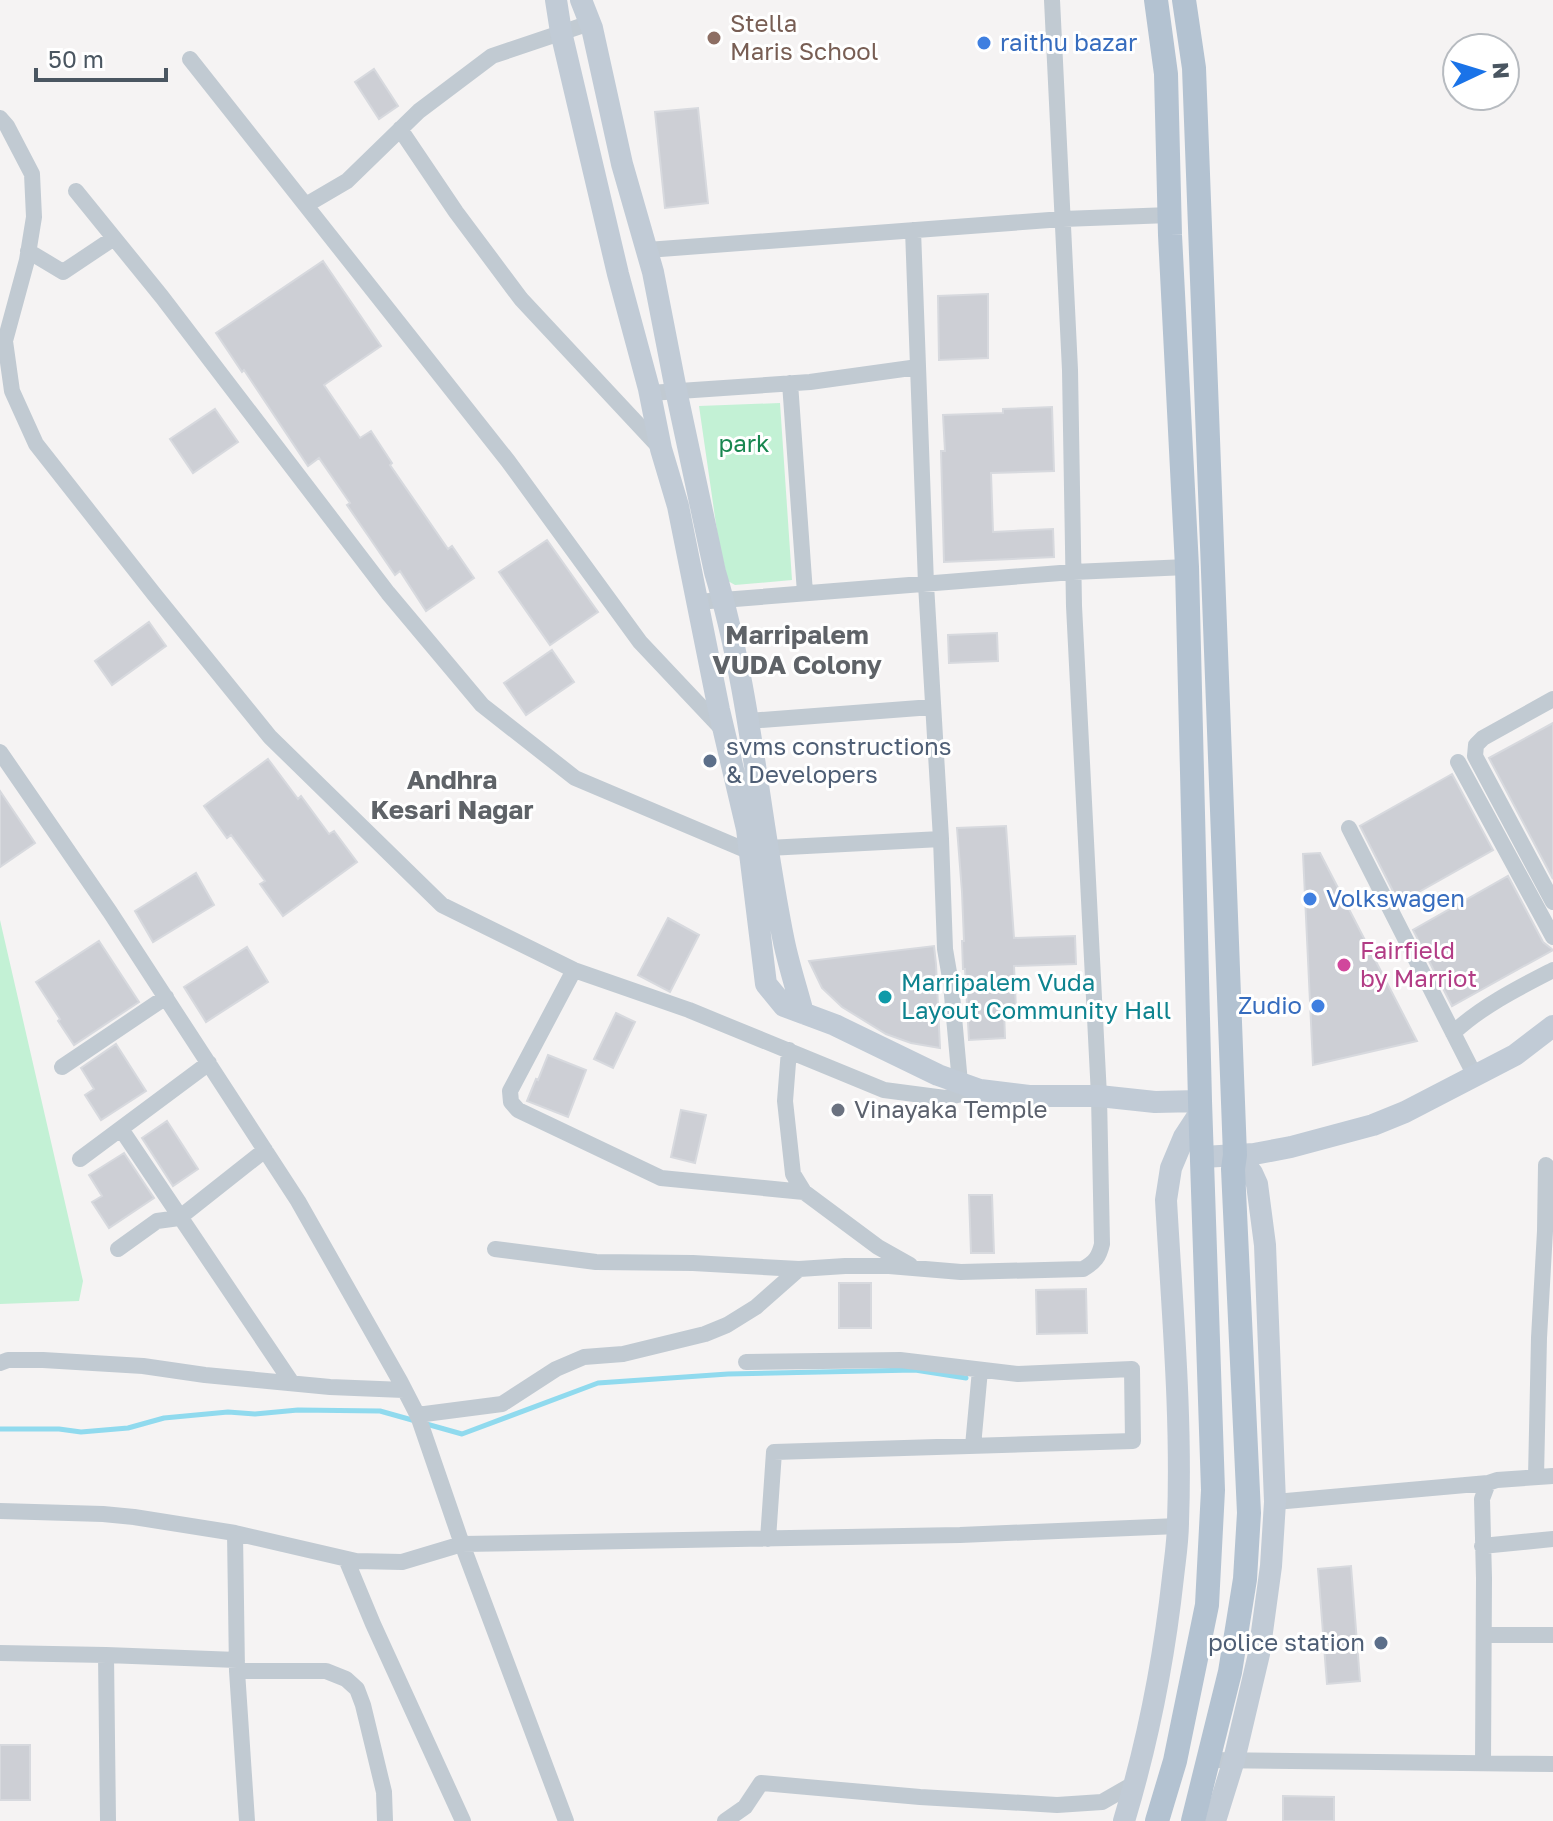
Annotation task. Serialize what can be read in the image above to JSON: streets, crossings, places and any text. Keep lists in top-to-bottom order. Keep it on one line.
{"districts":["Marripalem VUDA Colony","Andhra Kesari Nagar"],"parks":["park"],"places":["Stella Maris School","raithu bazar","svms constructions & Developers","Volkswagen","Fairfield by Marriot","Marripalem Vuda Layout Community Hall","Zudio","Vinayaka Temple","police station"],"scale_bar":"50 m","north":"right"}
